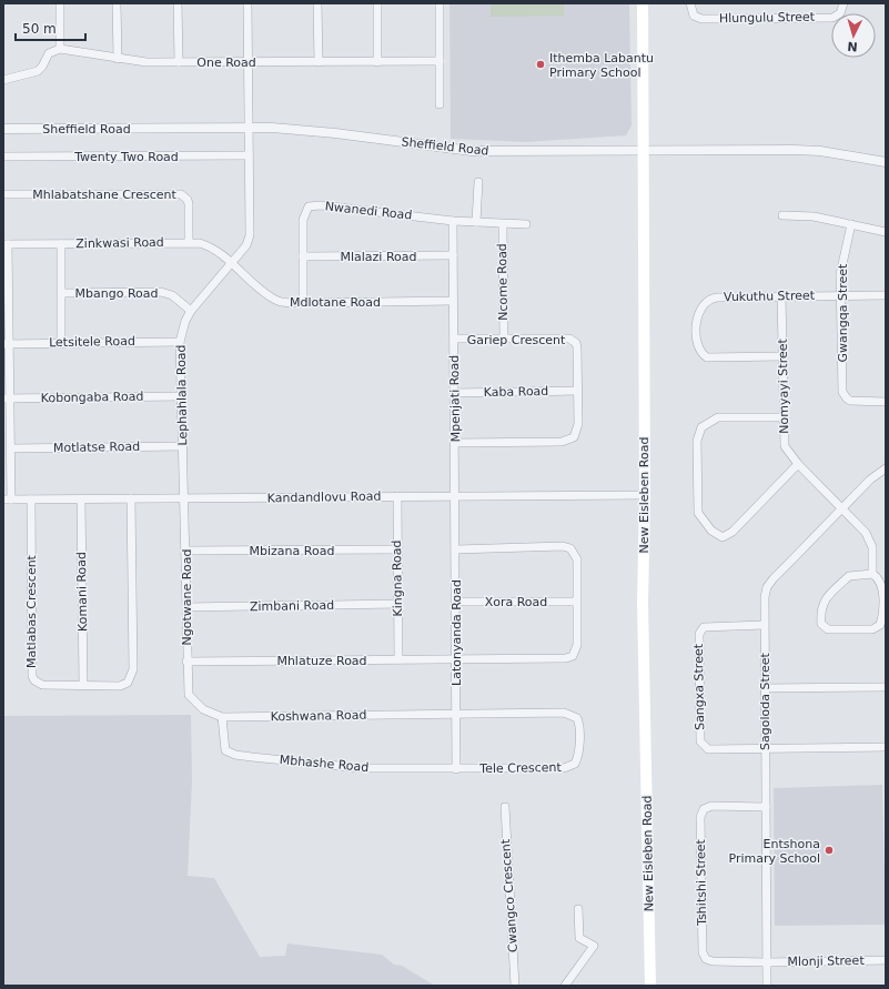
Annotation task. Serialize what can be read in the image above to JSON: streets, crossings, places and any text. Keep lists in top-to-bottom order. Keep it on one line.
{"streets":{"main road":["New Eisleben Road"],"street":["Hlungulu Street","One Road","Sheffield Road","Twenty Two Road","Mhlabatshane Crescent","Nwanedi Road","Zinkwasi Road","Mlalazi Road","Ncome Road","Mbango Road","Vukuthu Street","Mdlotane Road","Gwangqa Street","Gariep Crescent","Letsitele Road","Nomyayi Street","Kaba Road","Lephahlala Road","Kobongaba Road","Mpenjati Road","Motlatse Road","Kandandlovu Road","Mbizana Road","Kingna Road","Komani Road","Ngotwane Road","Xora Road","Zimbani Road","Matlabas Crescent","Latonyanda Road","Mhlatuze Road","Sangxa Street","Sagoloda Street","Koshwana Road","Mbhashe Road","Tele Crescent","Tshitshi Street","Cwangco Crescent","Mlonji Street"]},"crossings":[["One Road","Lephahlala Road"],["Sheffield Road","Lephahlala Road"],["Sheffield Road","New Eisleben Road"],["Twenty Two Road","Lephahlala Road"],["Mhlabatshane Crescent","Zinkwasi Road"],["Nwanedi Road","Mlalazi Road"],["Nwanedi Road","Ncome Road"],["Nwanedi Road","Mdlotane Road"],["Nwanedi Road","Mpenjati Road"],["Zinkwasi Road","Mdlotane Road"],["Zinkwasi Road","Lephahlala Road"],["Mlalazi Road","Mpenjati Road"],["Ncome Road","Gariep Crescent"],["Mbango Road","Lephahlala Road"],["Vukuthu Street","Gwangqa Street"],["Vukuthu Street","Nomyayi Street"],["Mdlotane Road","Lephahlala Road"],["Mdlotane Road","Mpenjati Road"],["Gariep Crescent","Kaba Road"],["Gariep Crescent","Mpenjati Road"],["Letsitele Road","Lephahlala Road"],["Nomyayi Street","Sagoloda Street"],["Kaba Road","Mpenjati Road"],["Lephahlala Road","Kobongaba Road"],["Lephahlala Road","Motlatse Road"],["Lephahlala Road","Kandandlovu Road"],["Lephahlala Road","Ngotwane Road"],["Mpenjati Road","Kandandlovu Road"],["Mpenjati Road","Latonyanda Road"],["New Eisleben Road","Kandandlovu Road"],["Kandandlovu Road","Kingna Road"],["Kandandlovu Road","Komani Road"],["Kandandlovu Road","Ngotwane Road"],["Kandandlovu Road","Matlabas Crescent"],["Kandandlovu Road","Latonyanda Road"],["Mbizana Road","Kingna Road"],["Mbizana Road","Ngotwane Road"],["Kingna Road","Zimbani Road"],["Kingna Road","Mhlatuze Road"],["Komani Road","Matlabas Crescent"],["Ngotwane Road","Zimbani Road"],["Ngotwane Road","Mhlatuze Road"],["Ngotwane Road","Koshwana Road"],["Xora Road","Latonyanda Road"],["Xora Road","Mhlatuze Road"],["Latonyanda Road","Mhlatuze Road"],["Latonyanda Road","Koshwana Road"],["Latonyanda Road","Mbhashe Road"],["Latonyanda Road","Tele Crescent"],["Sangxa Street","Sagoloda Street"],["Sagoloda Street","Tshitshi Street"],["Sagoloda Street","Mlonji Street"],["Koshwana Road","Mbhashe Road"],["Koshwana Road","Tele Crescent"],["Mbhashe Road","Tele Crescent"],["Tshitshi Street","Mlonji Street"]],"places":["Ithemba Labantu Primary School","Entshona Primary School"],"scale_bar":"50 m","north":"bottom"}
